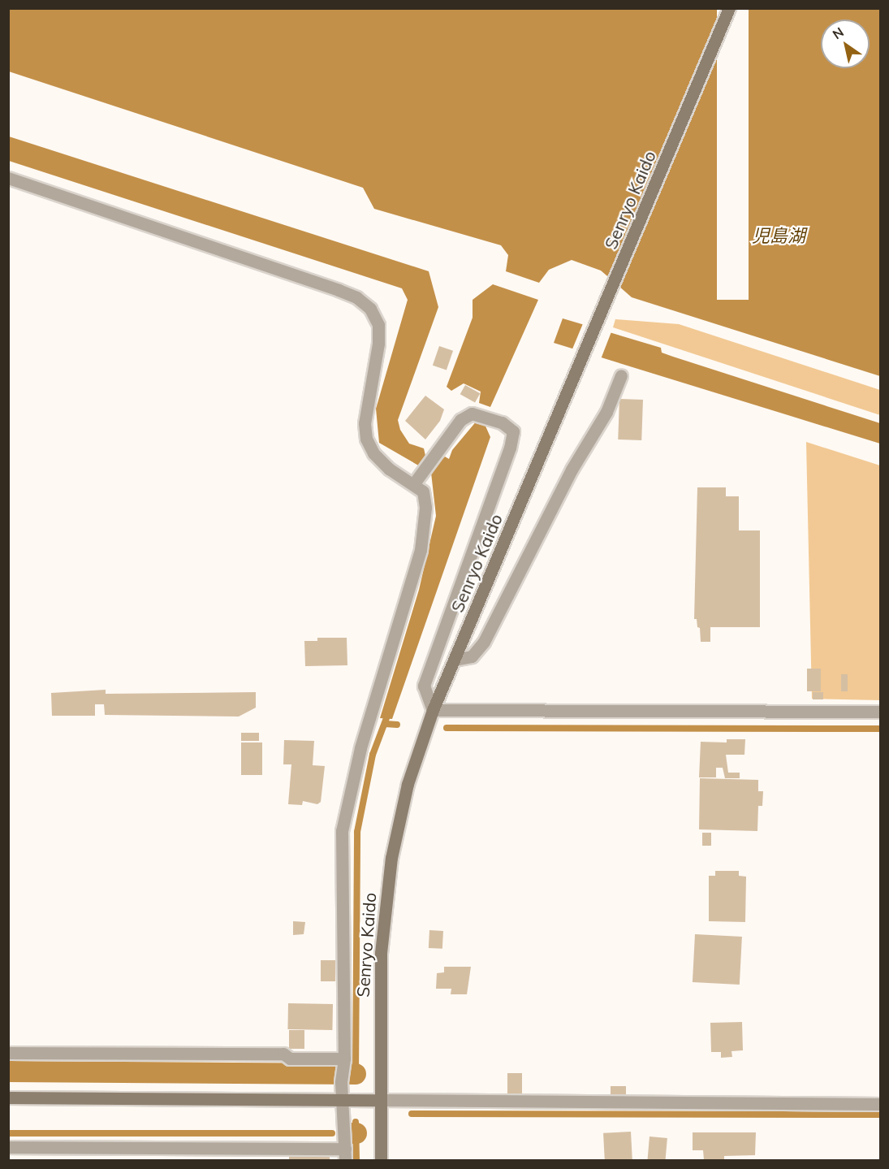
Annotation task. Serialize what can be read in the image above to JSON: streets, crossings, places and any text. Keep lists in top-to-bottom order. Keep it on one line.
{"streets":{"street":["Senryo Kaido"]},"water":["児島湖"],"north":"top left"}
